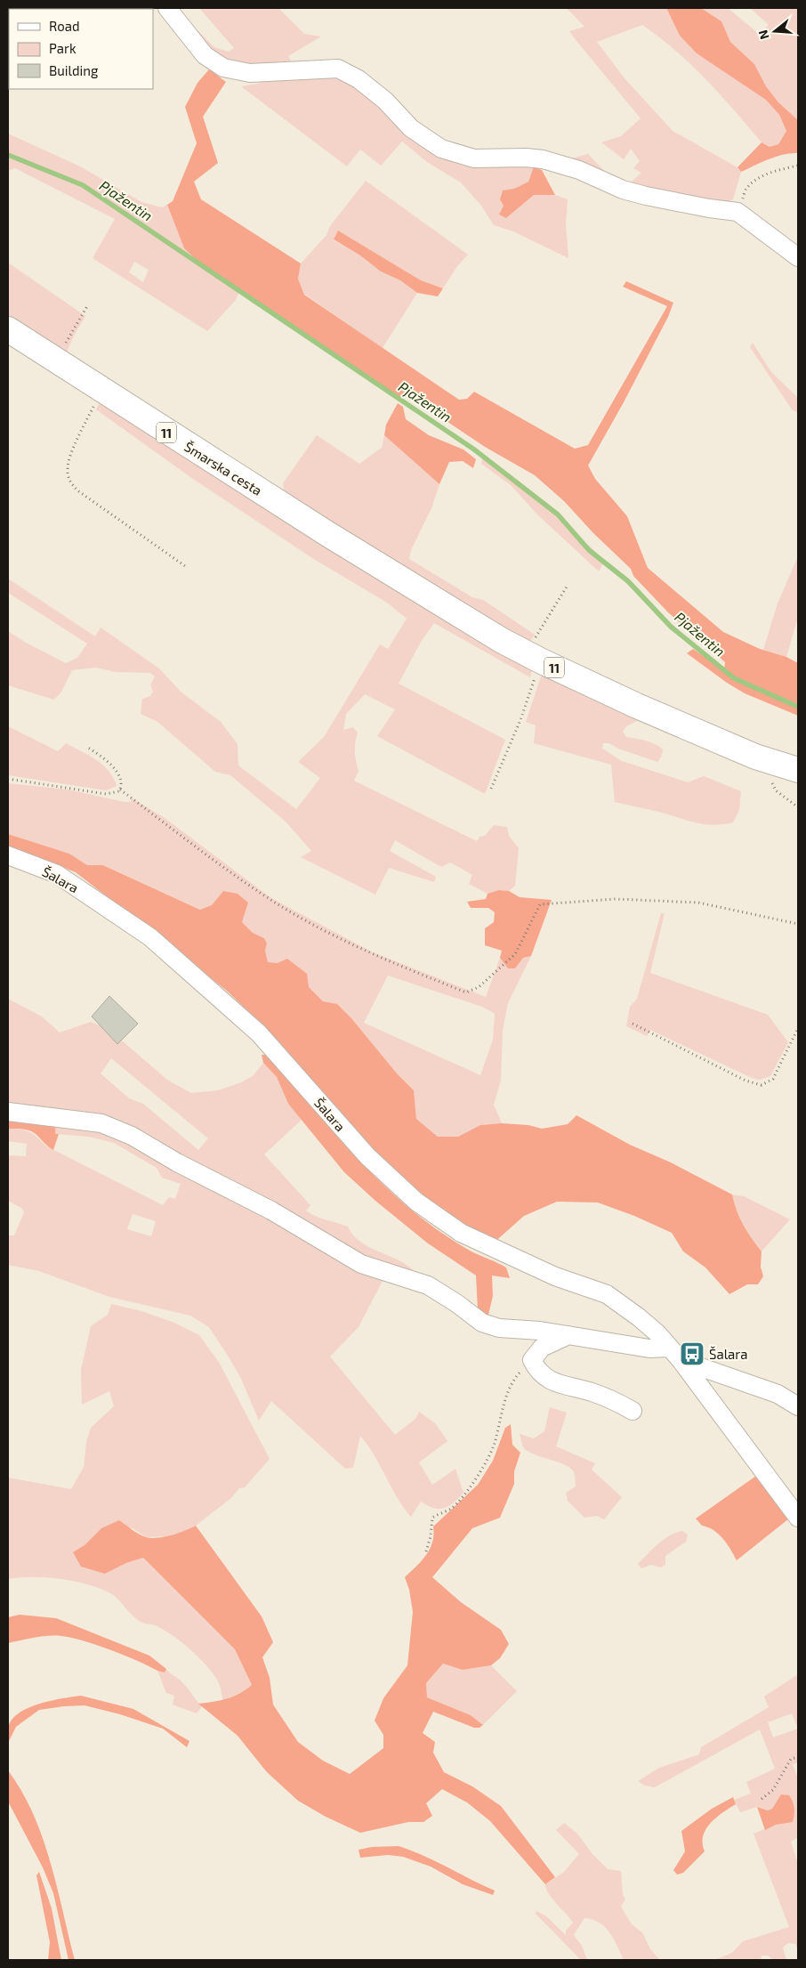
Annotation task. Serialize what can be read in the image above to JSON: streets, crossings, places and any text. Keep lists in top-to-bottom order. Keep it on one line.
{"streets":{"main road":["11","Šmarska cesta"],"street":["Šalara"]},"crossings":[["11","Šmarska cesta"]],"water":["Pjažentin"],"places":{"bus stop":["Šalara"]},"legend":["Road","Park","Building"],"north":"left"}
